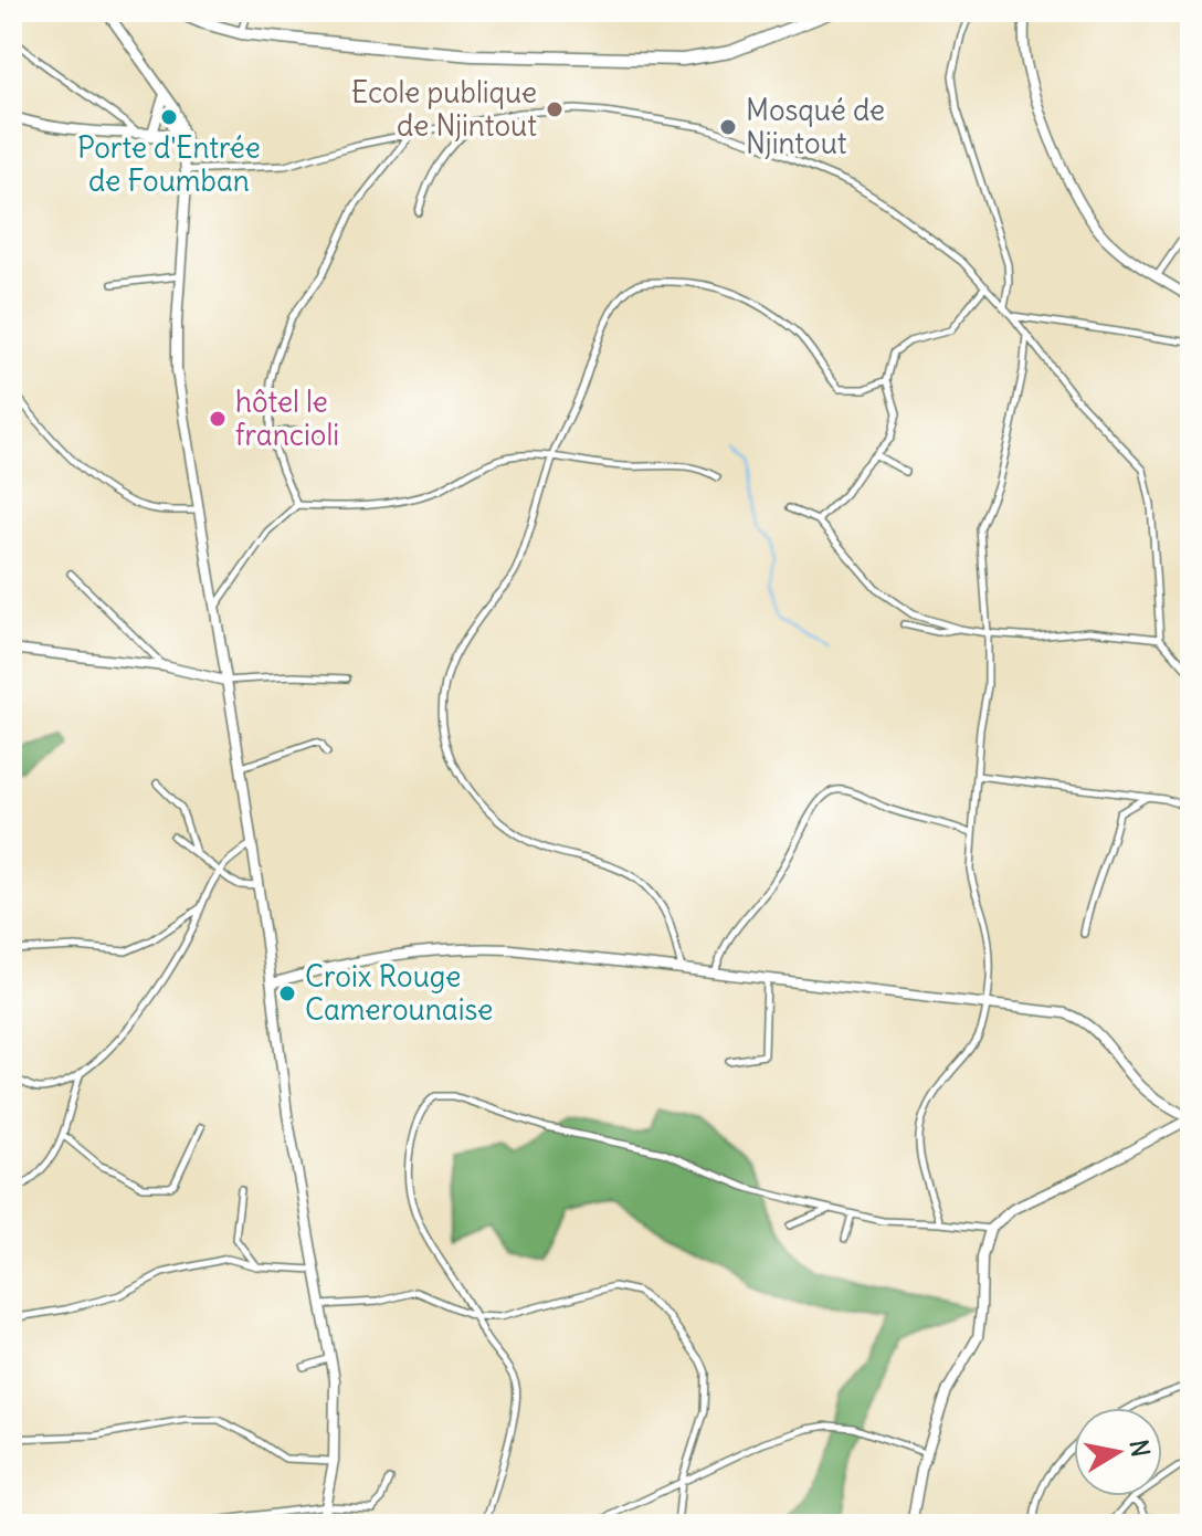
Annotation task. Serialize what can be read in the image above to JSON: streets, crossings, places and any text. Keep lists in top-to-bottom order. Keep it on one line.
{"places":["Ecole publique de Njintout","Porte d'Entrée de Foumban","Mosqué de Njintout","hôtel le francioli","Croix Rouge Camerounaise"],"north":"right"}
